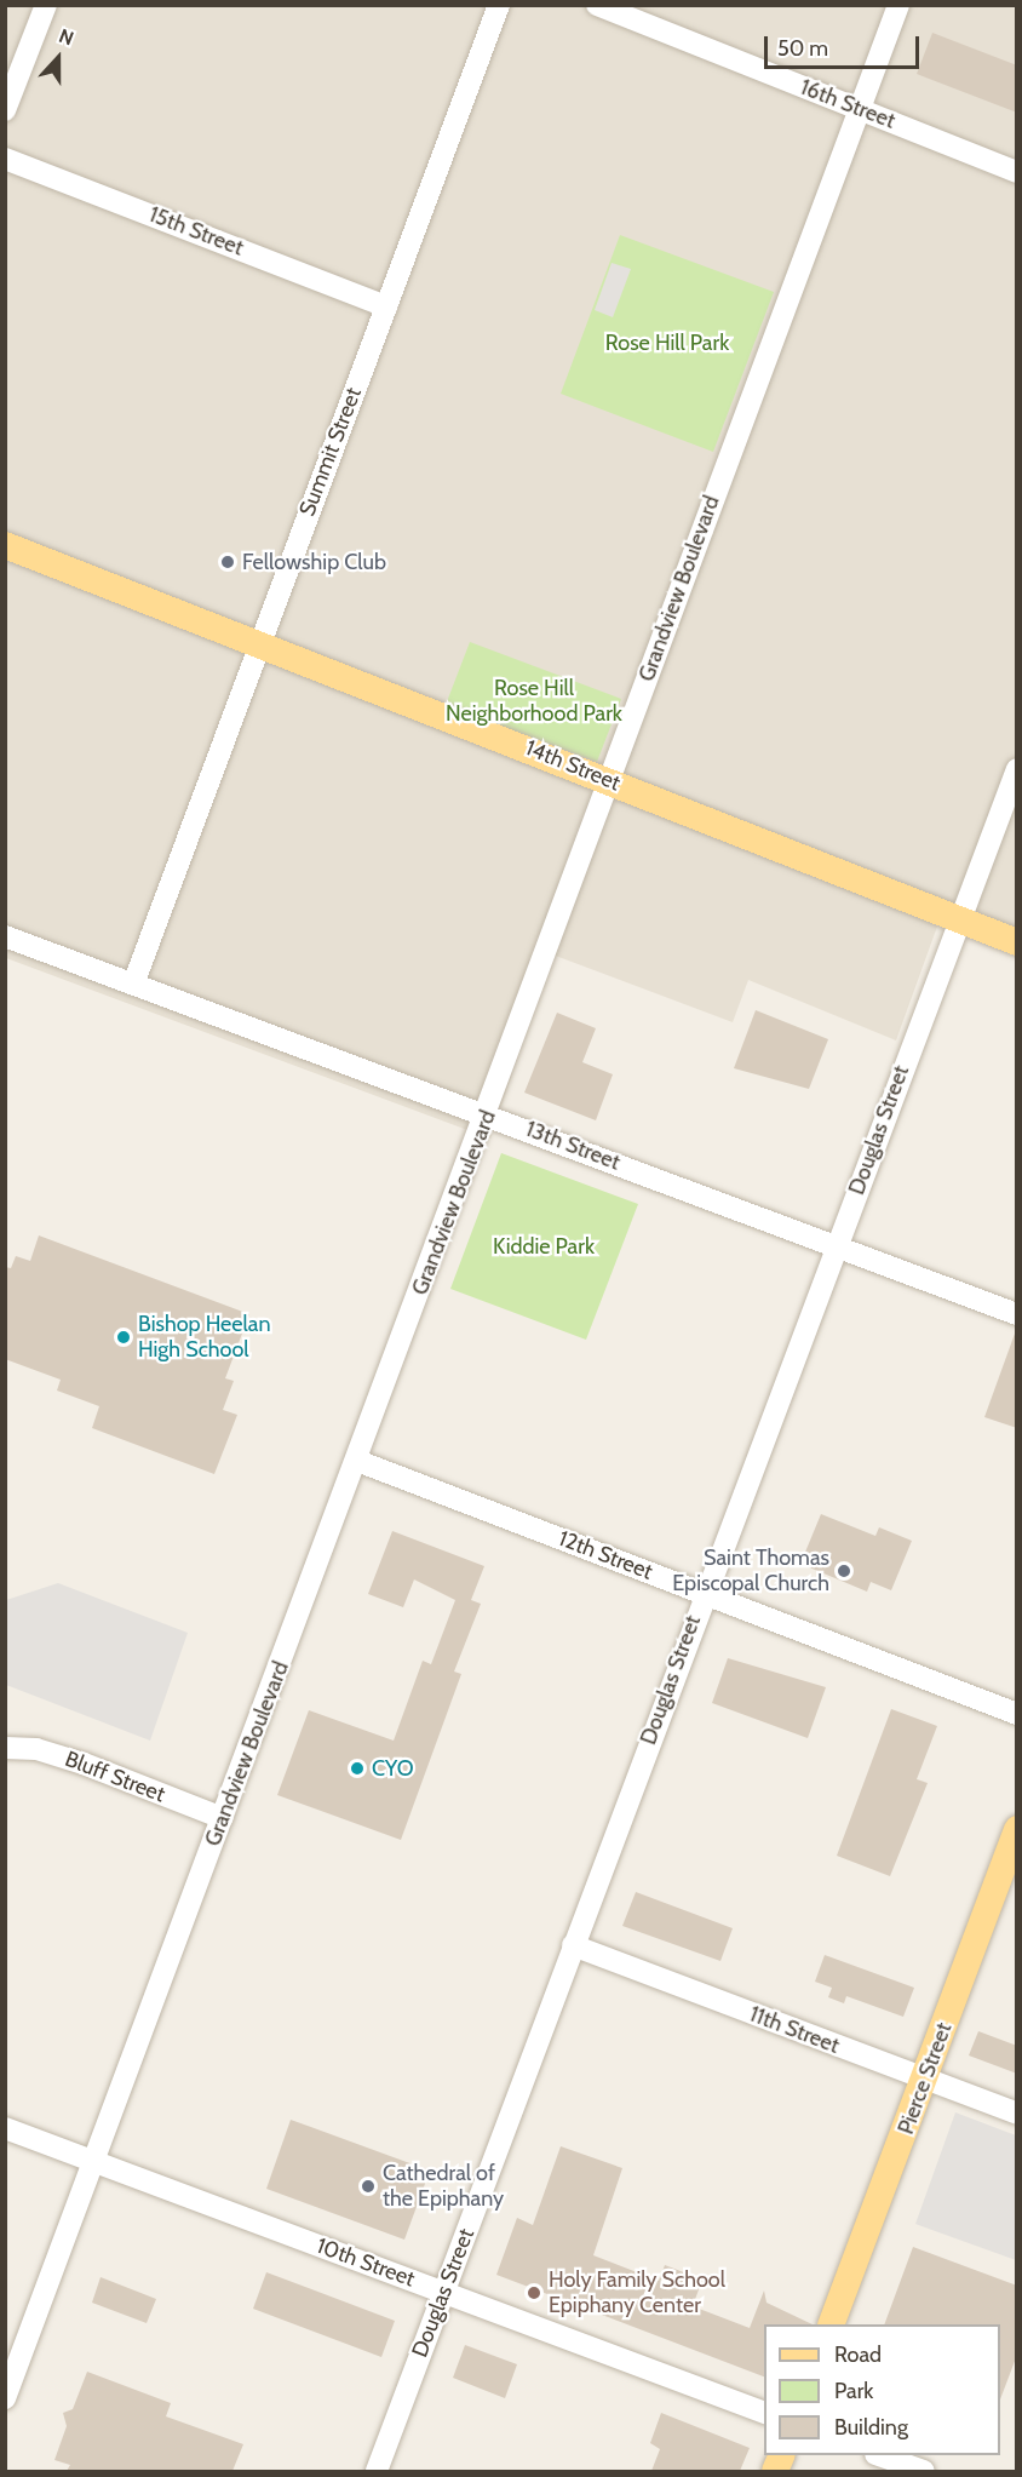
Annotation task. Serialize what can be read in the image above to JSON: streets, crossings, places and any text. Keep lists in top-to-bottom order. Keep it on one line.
{"streets":{"main road":["14th Street","Pierce Street"],"street":["16th Street","15th Street","Summit Street","Grandview Boulevard","Douglas Street","13th Street","12th Street","Bluff Street","11th Street","10th Street"]},"crossings":[["16th Street","Grandview Boulevard"],["15th Street","Summit Street"],["Summit Street","14th Street"],["Summit Street","13th Street"],["Grandview Boulevard","14th Street"],["Grandview Boulevard","13th Street"],["Grandview Boulevard","12th Street"],["Grandview Boulevard","Bluff Street"],["Grandview Boulevard","10th Street"],["14th Street","Douglas Street"],["Douglas Street","13th Street"],["Douglas Street","12th Street"],["Douglas Street","11th Street"],["Douglas Street","10th Street"],["11th Street","Pierce Street"]],"parks":["Rose Hill Park","Rose Hill Neighborhood Park","Kiddie Park"],"places":["Fellowship Club","Bishop Heelan High School","Saint Thomas Episcopal Church","CYO","Cathedral of the Epiphany","Holy Family School Epiphany Center"],"legend":["Road","Park","Building"],"scale_bar":"50 m","north":"top"}
